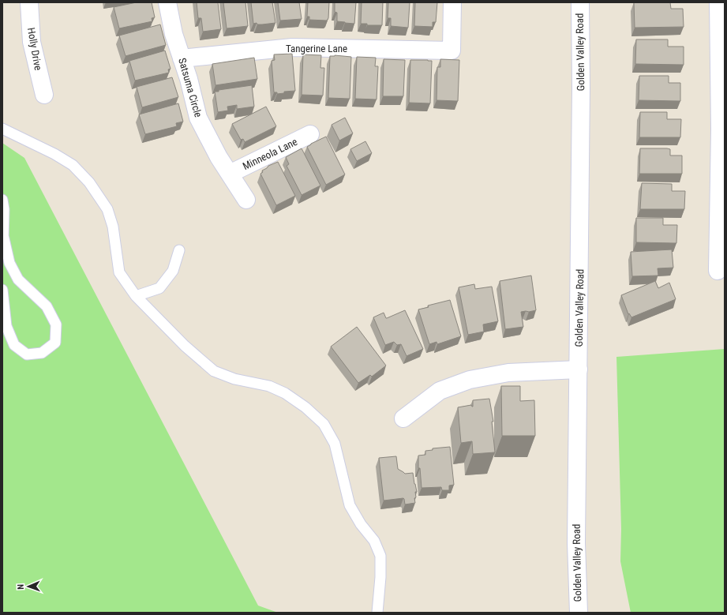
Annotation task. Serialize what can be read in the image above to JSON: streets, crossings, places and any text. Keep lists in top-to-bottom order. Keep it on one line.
{"streets":{"street":["Tangerine Lane","Holly Drive","Golden Valley Road","Satsuma Circle","Minneola Lane"]},"crossings":[["Tangerine Lane","Satsuma Circle"],["Satsuma Circle","Minneola Lane"]],"north":"left"}
